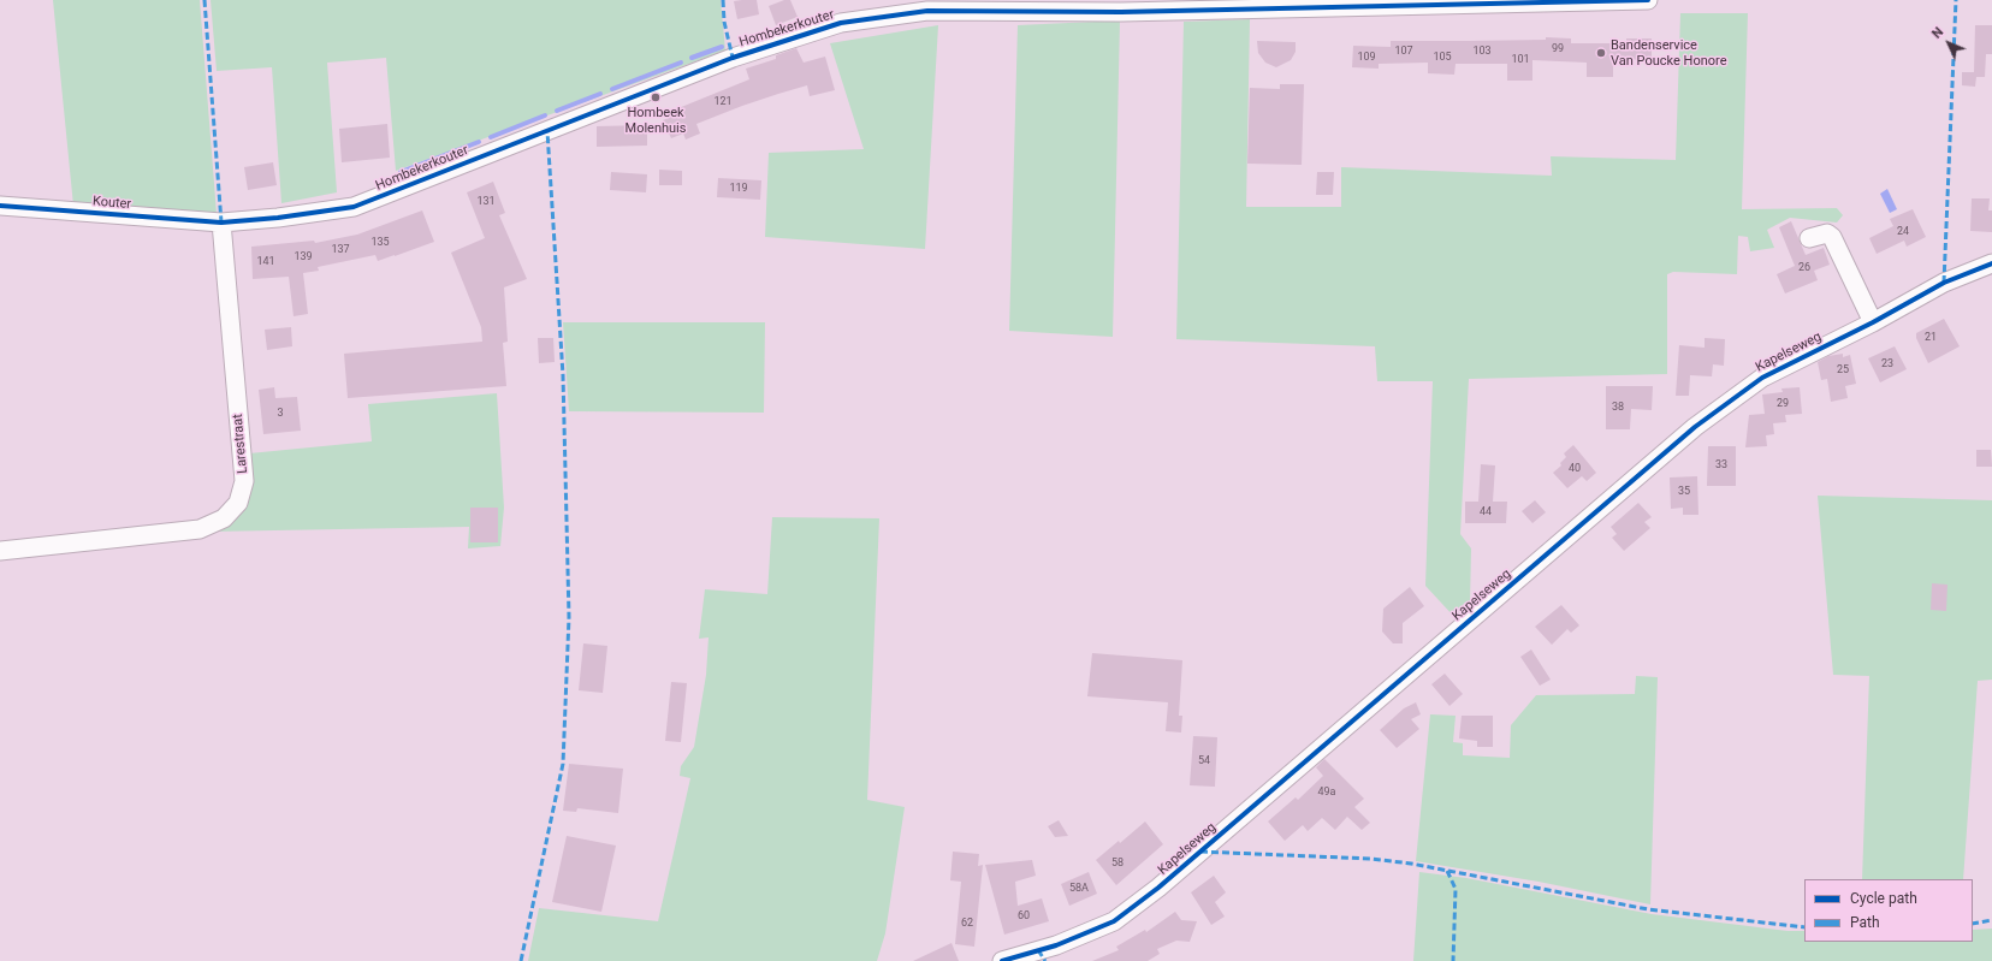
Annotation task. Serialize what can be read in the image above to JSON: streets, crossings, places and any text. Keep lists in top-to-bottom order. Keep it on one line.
{"streets":{"street":["Hombekerkouter","Kouter","Kapelseweg","Larestraat"]},"crossings":[["Hombekerkouter","Kouter"],["Hombekerkouter","Larestraat"],["Kouter","Larestraat"]],"places":["Bandenservice Van Poucke Honore","Hombeek Molenhuis"],"house_numbers":["99","107","103","109","105","101","121","119","131","24","135","137","139","141","26","21","23","25","29","38","3","33","40","35","44","54","49a","58","58A","60","62"],"legend":["Cycle path","Path"],"north":"top left"}
